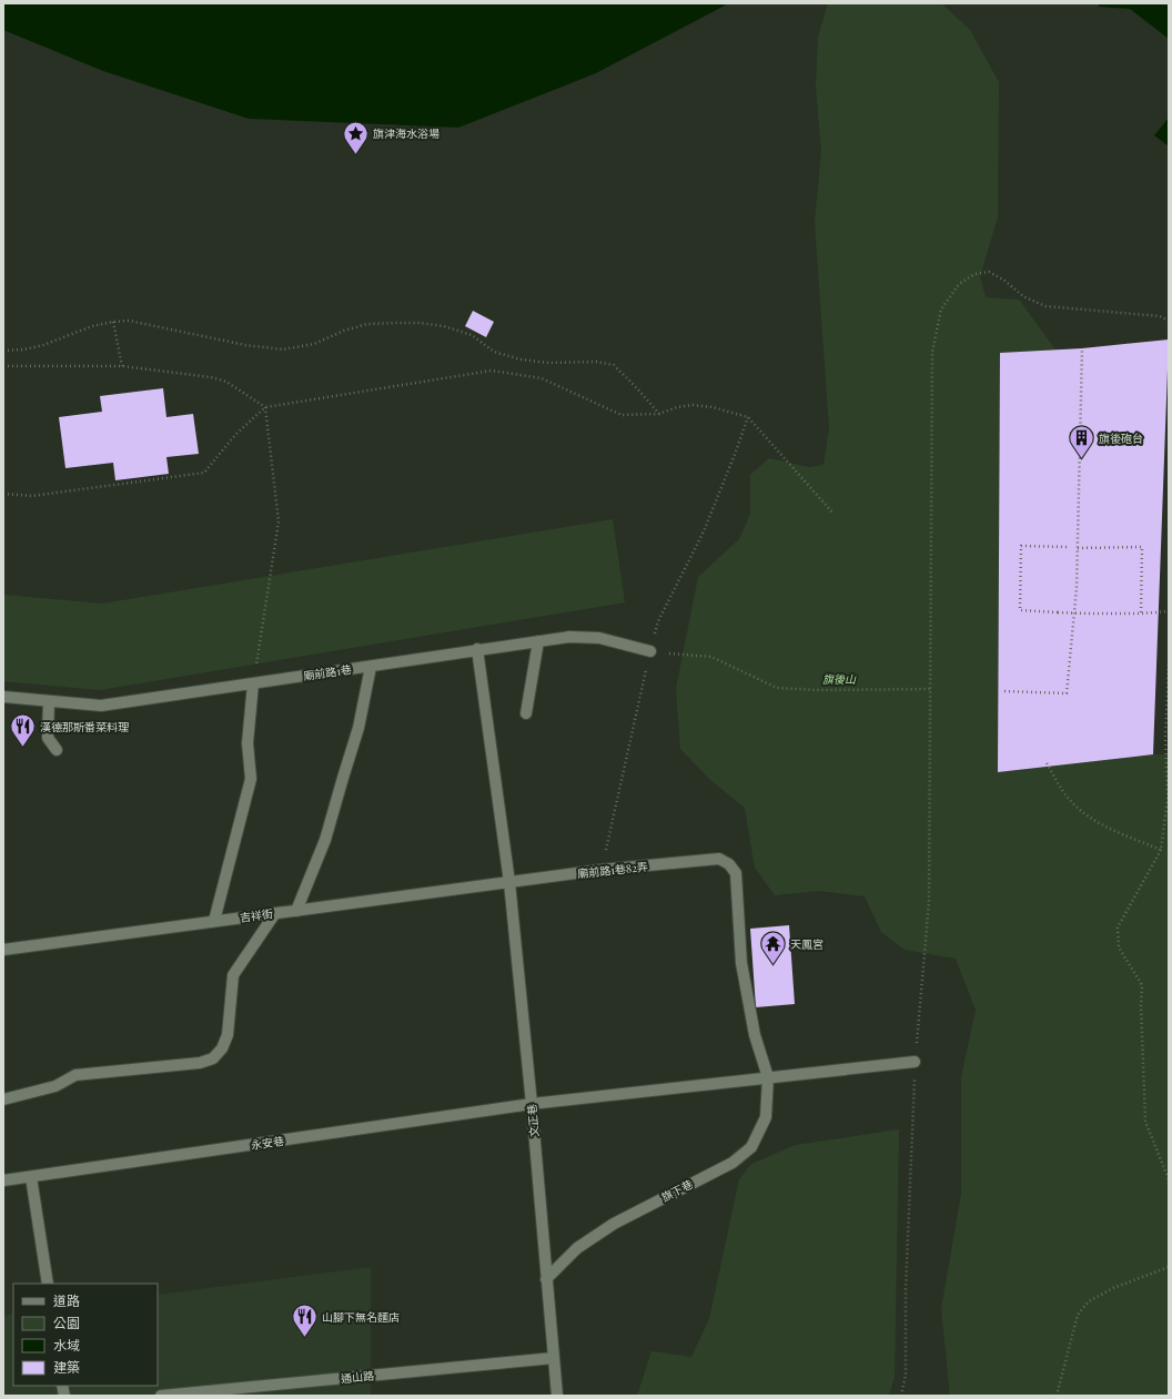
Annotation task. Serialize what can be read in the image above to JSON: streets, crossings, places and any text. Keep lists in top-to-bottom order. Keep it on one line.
{"streets":{"street":["廟前路1巷","廟前路1巷82弄","吉祥街","文正巷","永安巷","旗下巷","通山路"]},"crossings":[["廟前路1巷82弄","吉祥街"],["廟前路1巷82弄","文正巷"],["廟前路1巷82弄","旗下巷"],["吉祥街","文正巷"],["文正巷","永安巷"],["文正巷","旗下巷"],["文正巷","通山路"]],"parks":["旗後山"],"places":{"place":["旗津海水浴場"],"building":["旗後砲台"],"restaurant":["漢德那斯番菜料理","山腳下無名麵店"],"temple":["天鳳宮"]},"legend":["道路","公園","水域","建築"]}
